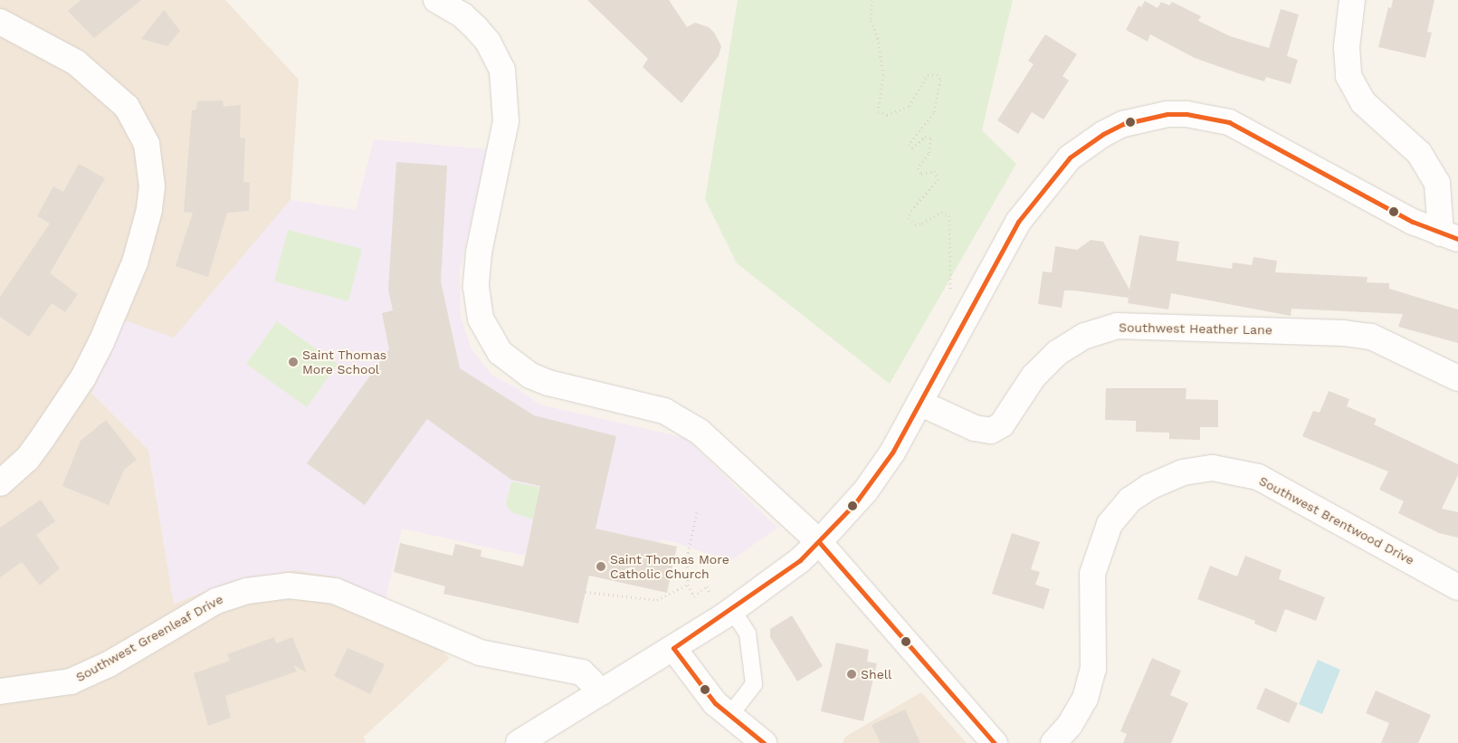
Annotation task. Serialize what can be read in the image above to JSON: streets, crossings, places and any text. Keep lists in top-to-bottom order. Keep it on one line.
{"streets":{"street":["Southwest Heather Lane","Southwest Brentwood Drive","Southwest Greenleaf Drive"]},"places":["Saint Thomas More School","Saint Thomas More Catholic Church","Shell"]}
